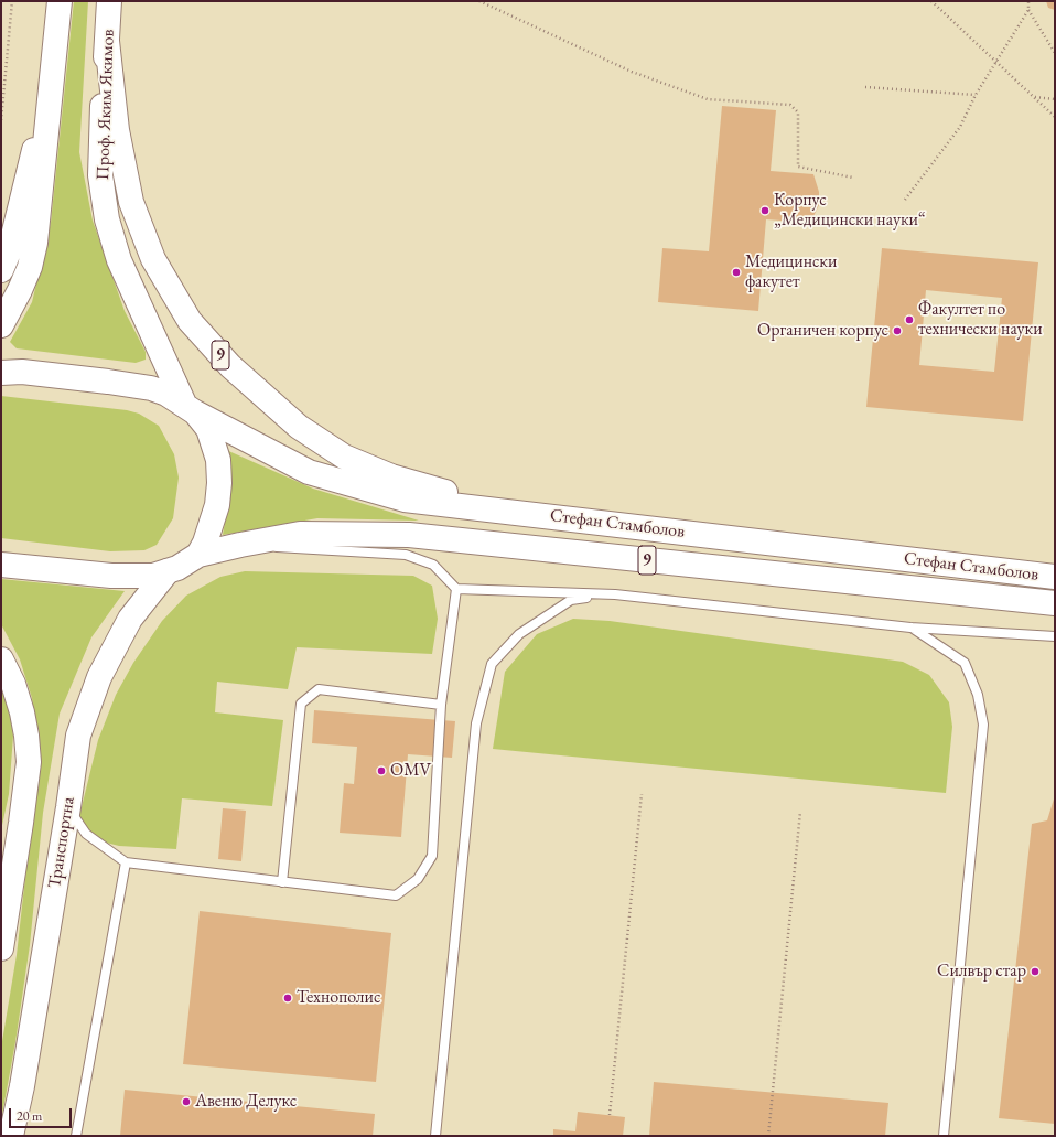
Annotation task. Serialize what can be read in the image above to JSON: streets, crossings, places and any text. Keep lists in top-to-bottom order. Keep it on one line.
{"streets":{"main road":["Проф. Яким Якимов","9","Стефан Стамболов","Транспортна"]},"crossings":[["Проф. Яким Якимов","9"],["Проф. Яким Якимов","Стефан Стамболов"],["9","Стефан Стамболов"],["9","Транспортна"]],"places":["Корпус „Медицински науки“","Медицински факутет","Факултет по технически науки","Органичен корпус","OMV","Силвър стар","Технополис","Авеню Делукс"],"scale_bar":"20 m"}
